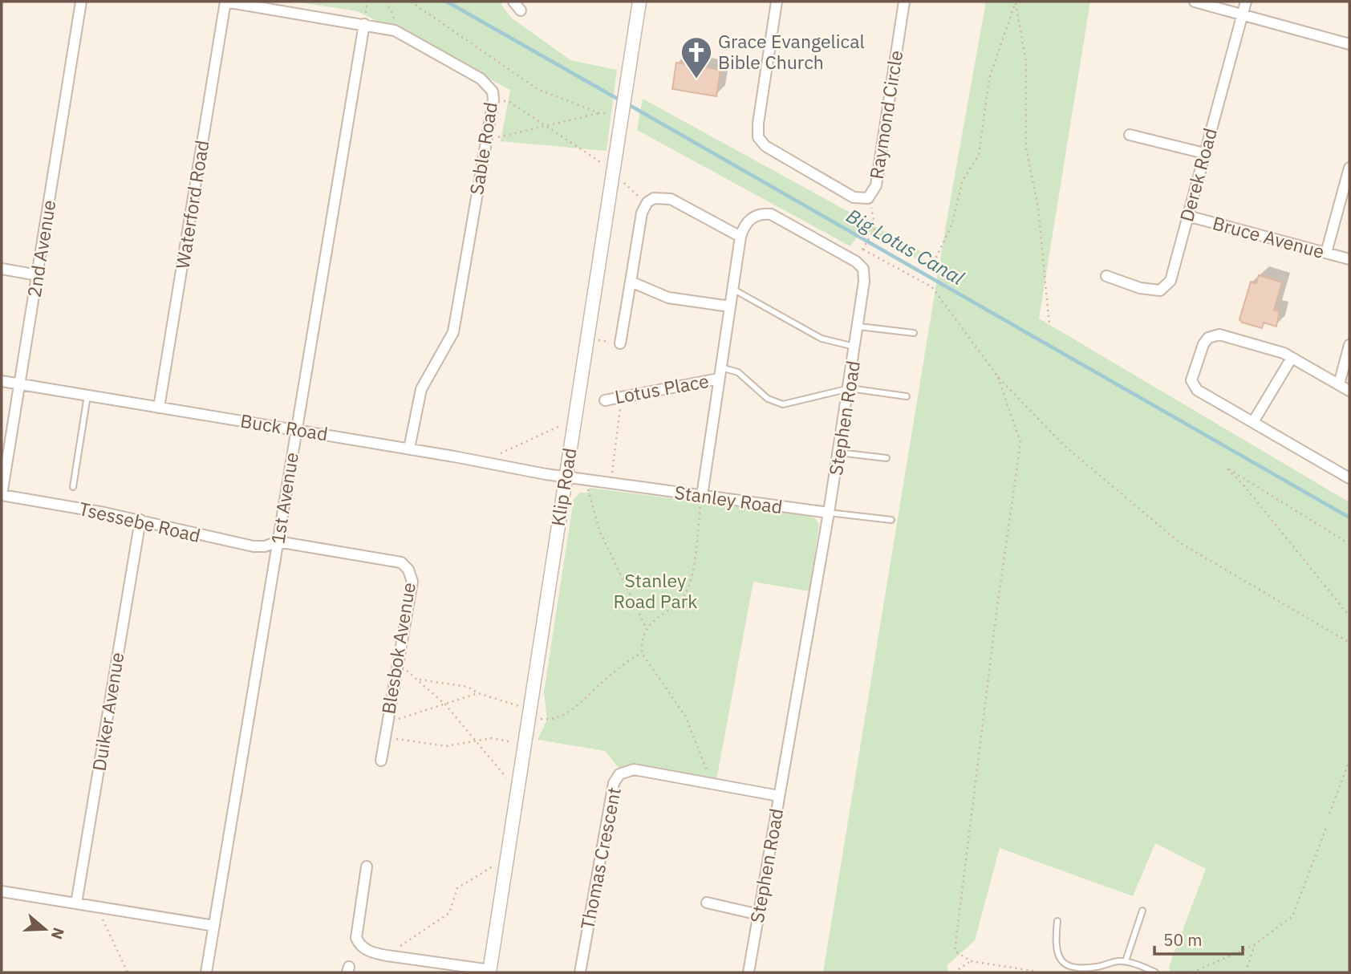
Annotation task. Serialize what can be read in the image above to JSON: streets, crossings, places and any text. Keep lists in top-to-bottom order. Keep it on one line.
{"streets":{"street":["Raymond Circle","Sable Road","Derek Road","Waterford Road","Bruce Avenue","2nd Avenue","Lotus Place","Stephen Road","Buck Road","Klip Road","1st Avenue","Stanley Road","Tsessebe Road","Blesbok Avenue","Duiker Avenue","Thomas Crescent"]},"crossings":[["Sable Road","Waterford Road"],["Sable Road","Buck Road"],["Sable Road","1st Avenue"],["Derek Road","Bruce Avenue"],["Waterford Road","Buck Road"],["2nd Avenue","Buck Road"],["2nd Avenue","Tsessebe Road"],["Lotus Place","Stephen Road"],["Stephen Road","Stanley Road"],["Stephen Road","Thomas Crescent"],["Buck Road","Klip Road"],["Buck Road","1st Avenue"],["Buck Road","Stanley Road"],["Klip Road","Stanley Road"],["1st Avenue","Tsessebe Road"],["1st Avenue","Blesbok Avenue"],["Tsessebe Road","Blesbok Avenue"],["Tsessebe Road","Duiker Avenue"]],"water":["Big Lotus Canal"],"parks":["Stanley Road Park"],"places":{"church":["Grace Evangelical Bible Church"]},"scale_bar":"50 m","north":"right"}
